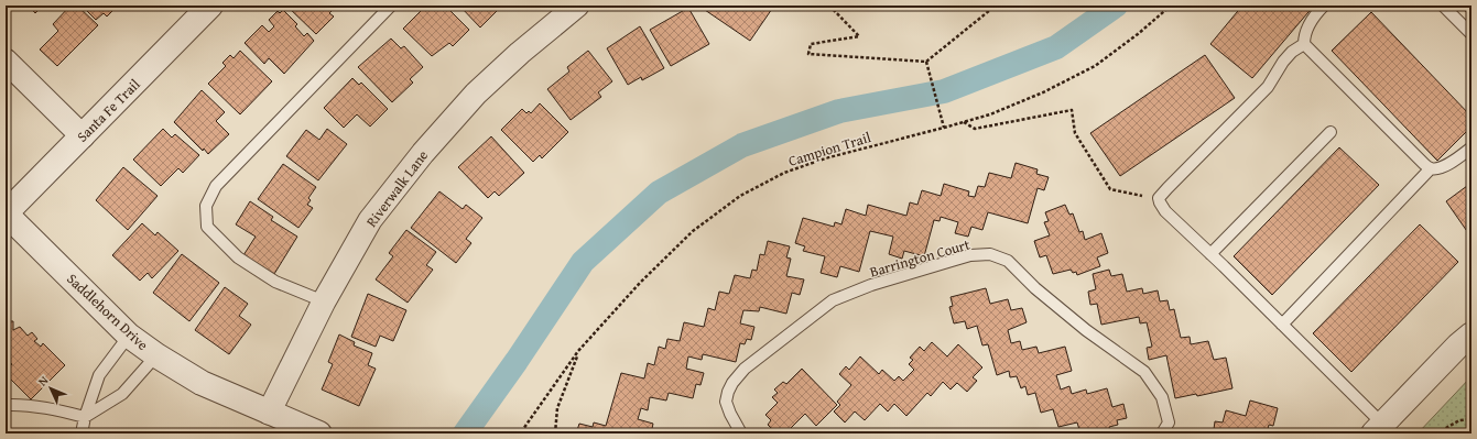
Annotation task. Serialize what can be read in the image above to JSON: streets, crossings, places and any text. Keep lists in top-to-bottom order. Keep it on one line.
{"streets":{"street":["Santa Fe Trail","Riverwalk Lane","Saddlehorn Drive"],"lane":["Barrington Court"],"path":["Campion Trail"]},"crossings":[["Santa Fe Trail","Saddlehorn Drive"],["Riverwalk Lane","Saddlehorn Drive"]],"north":"top left"}
